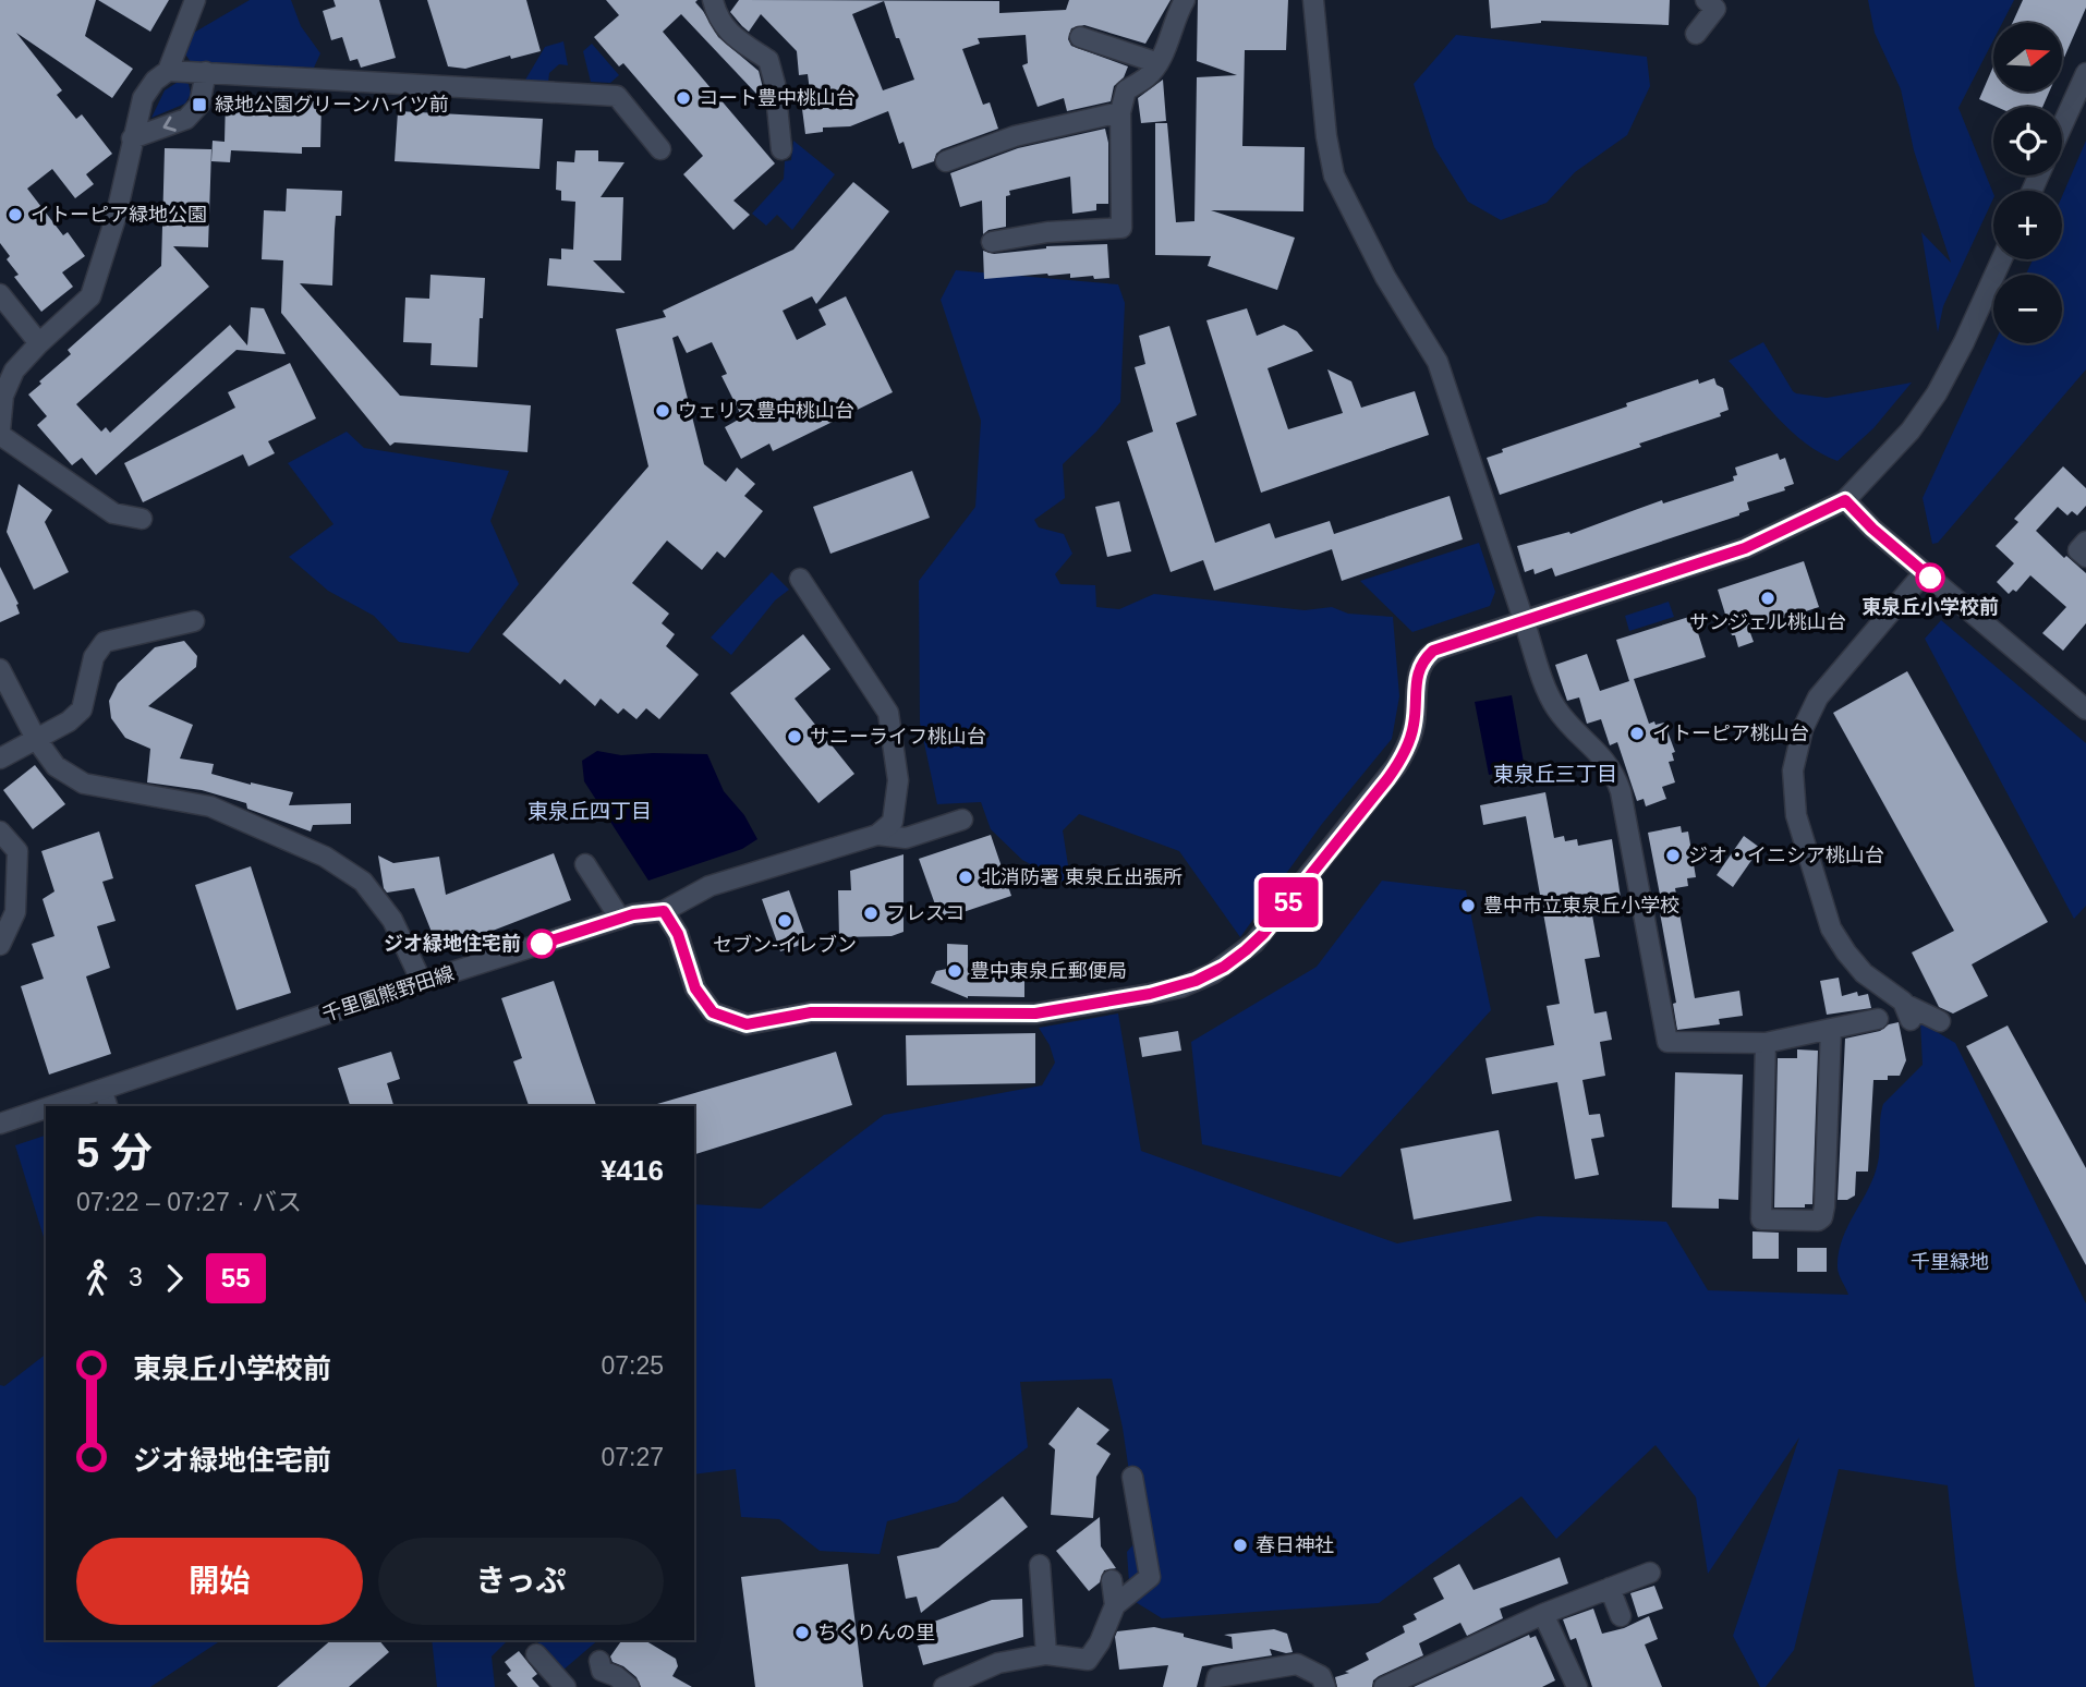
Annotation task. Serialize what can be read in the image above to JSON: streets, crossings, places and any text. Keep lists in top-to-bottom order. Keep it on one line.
{"streets":{"street":["千里園熊野田線"]},"districts":["東泉丘三丁目","東泉丘四丁目"],"parks":["千里緑地"],"places":{"other":["コート豊中桃山台","イトーピア緑地公園","ウェリス豊中桃山台","東泉丘小学校前","サンジェル桃山台","イトーピア桃山台","サニーライフ桃山台","ジオ・イニシア桃山台","北消防署 東泉丘出張所","豊中市立東泉丘小学校","フレスコ","セブン-イレブン","ジオ緑地住宅前","豊中東泉丘郵便局","春日神社","ちくりんの里"],"transit":["緑地公園グリーンハイツ前"]},"lines":["bus line 55"],"north":"right","page":{"on_map":"55","map_buttons":["+","−"],"heading":["5 分","07:22 – 07:27 · バス","¥416"],"legs":["3","55"],"list":[{"name":"東泉丘小学校前","value":"07:25"},{"name":"ジオ緑地住宅前","value":"07:27"}],"buttons":["開始","きっぷ"]}}
